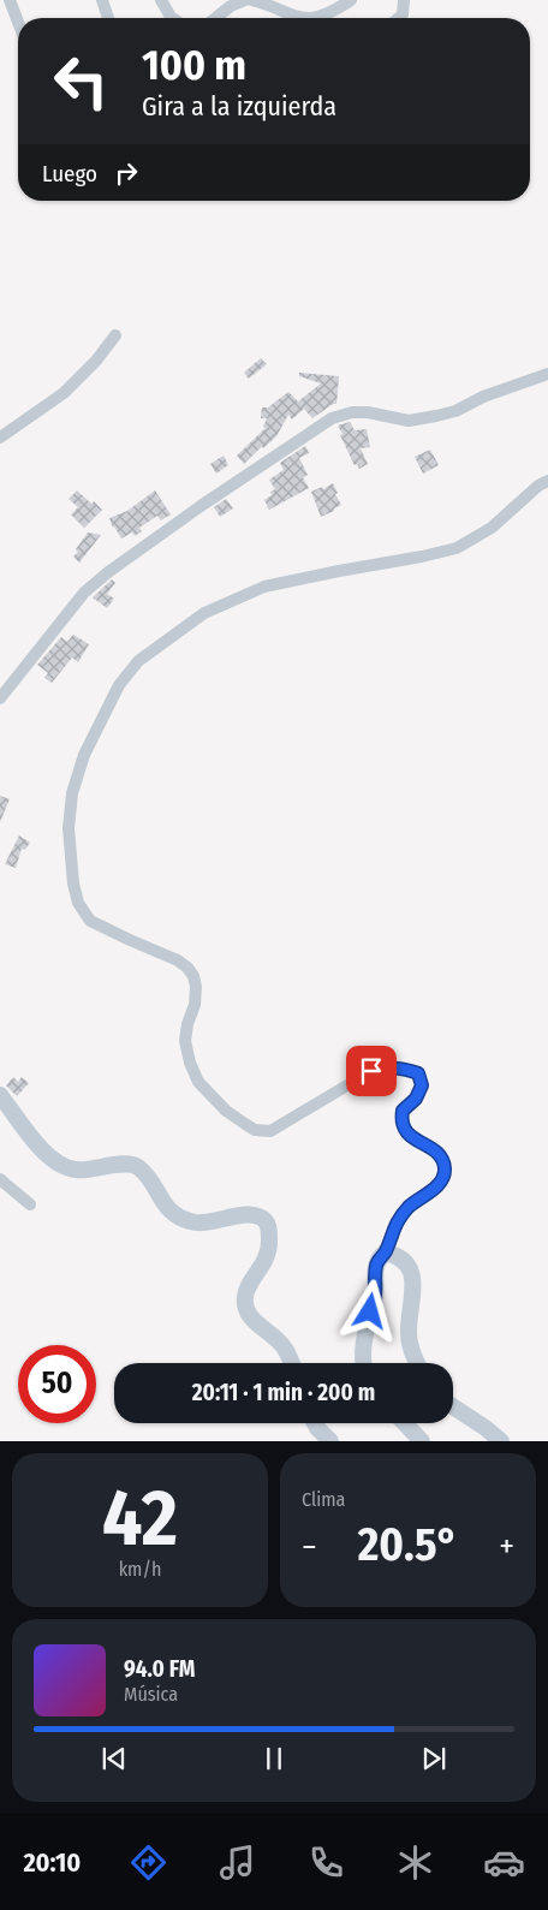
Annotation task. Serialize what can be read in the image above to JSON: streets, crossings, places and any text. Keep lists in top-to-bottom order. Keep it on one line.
{"page":{"turn":["100 m","Gira a la izquierda"],"then":"Luego","limit":"50","trip":"20:11 · 1 min · 200 m","tile":[["42","km/h"],"Clima"],"heat":["−","20.5°","+"],"song":["94.0 FM","Música"],"tabs":"20:10"}}
